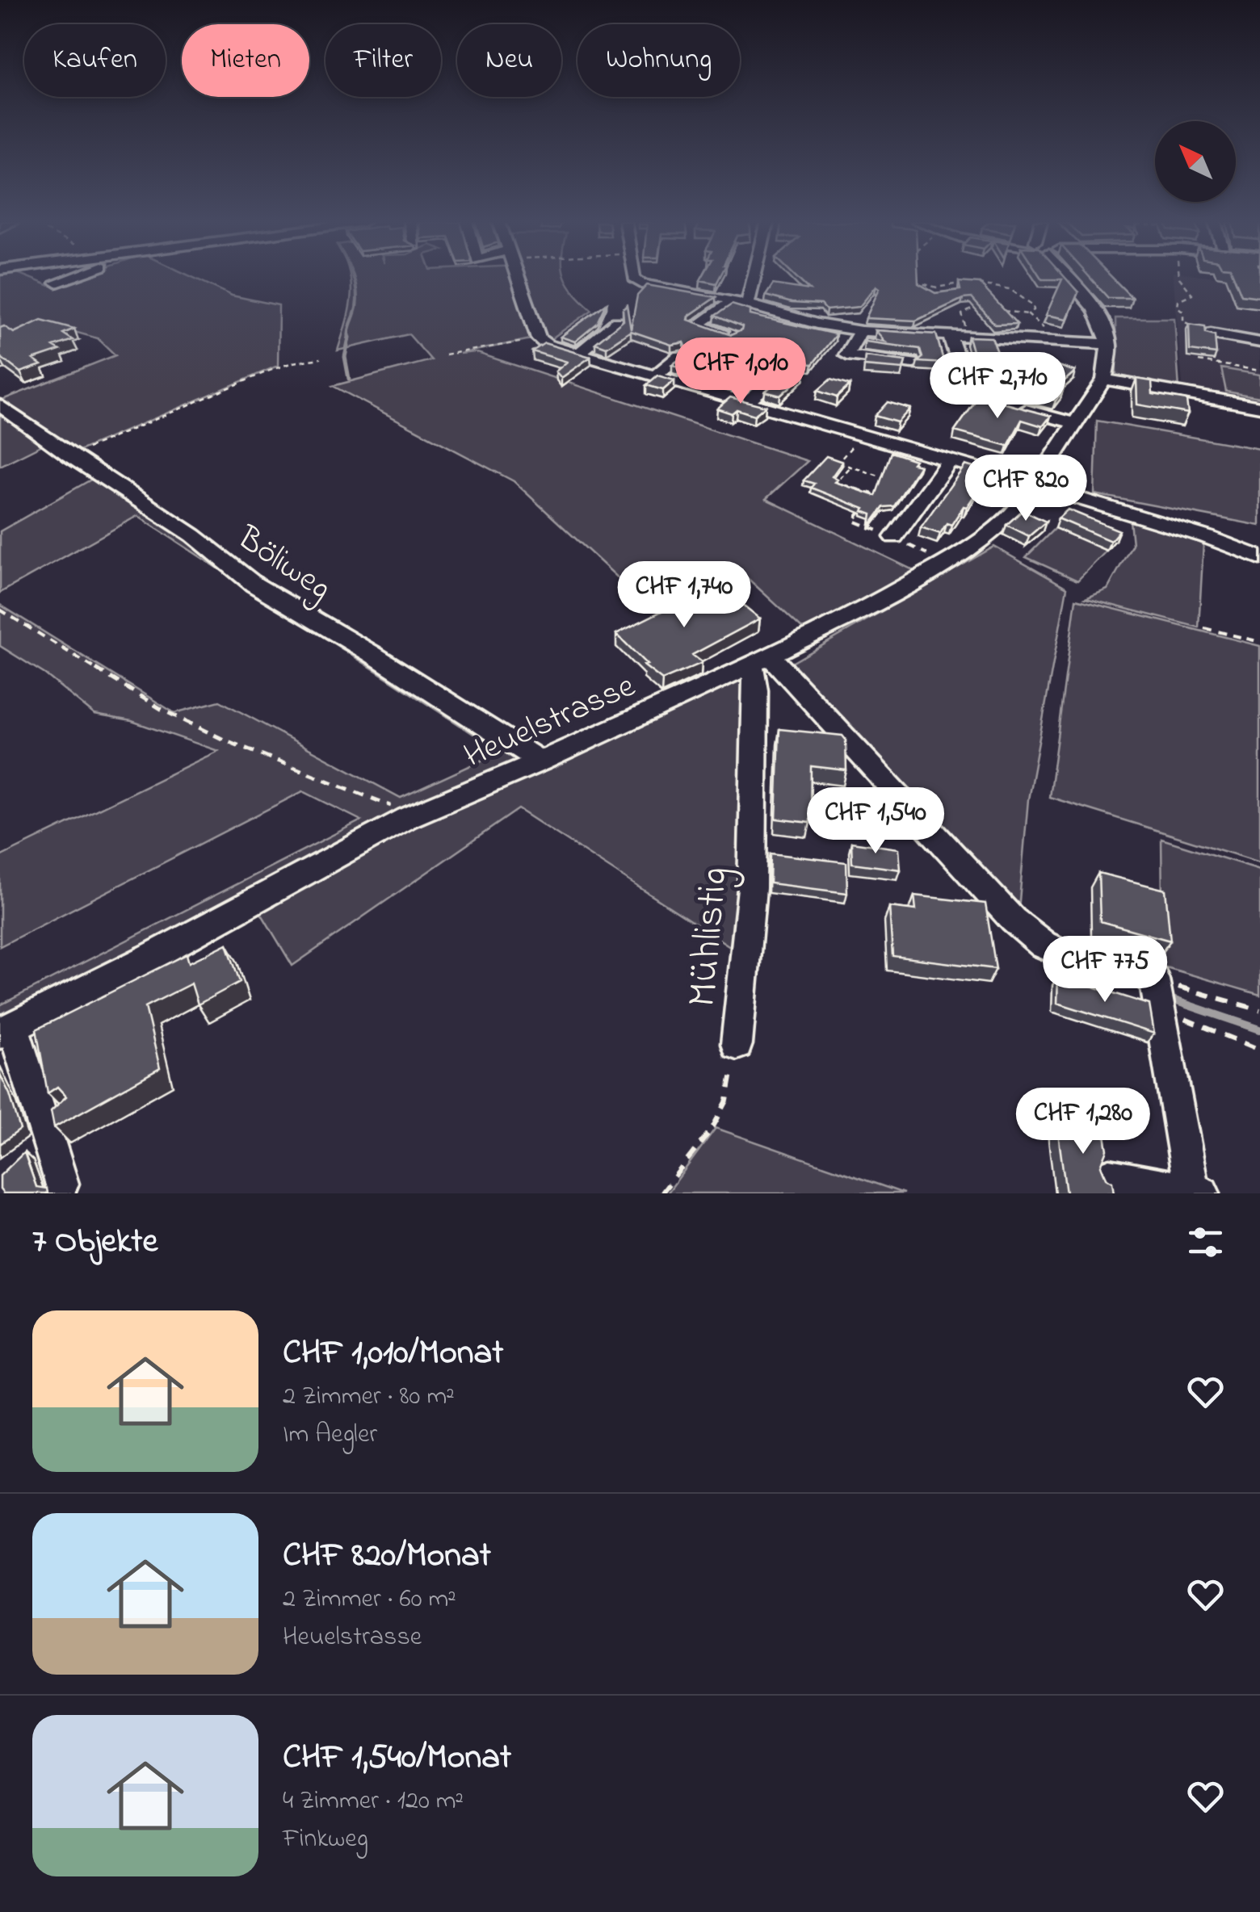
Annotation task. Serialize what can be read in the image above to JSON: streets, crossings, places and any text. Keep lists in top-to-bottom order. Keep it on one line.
{"streets":{"street":["Böliweg","Heuelstrasse","Mühlistig"]},"crossings":[["Böliweg","Heuelstrasse"],["Heuelstrasse","Mühlistig"]],"north":"top left","page":{"chip":["Kaufen","Mieten","Filter","Neu","Wohnung"],"price":["CHF 1,010","CHF 2,710","CHF 820","CHF 1,740","CHF 1,540","CHF 775","CHF 1,280"],"heading":"7 Objekte","list":[{"name":"CHF 1,010/Monat","note":"2 Zimmer · 80 m² · Im Aegler"},{"name":"CHF 820/Monat","note":"2 Zimmer · 60 m² · Heuelstrasse"},{"name":"CHF 1,540/Monat","note":"4 Zimmer · 120 m² · Finkweg"}]}}
